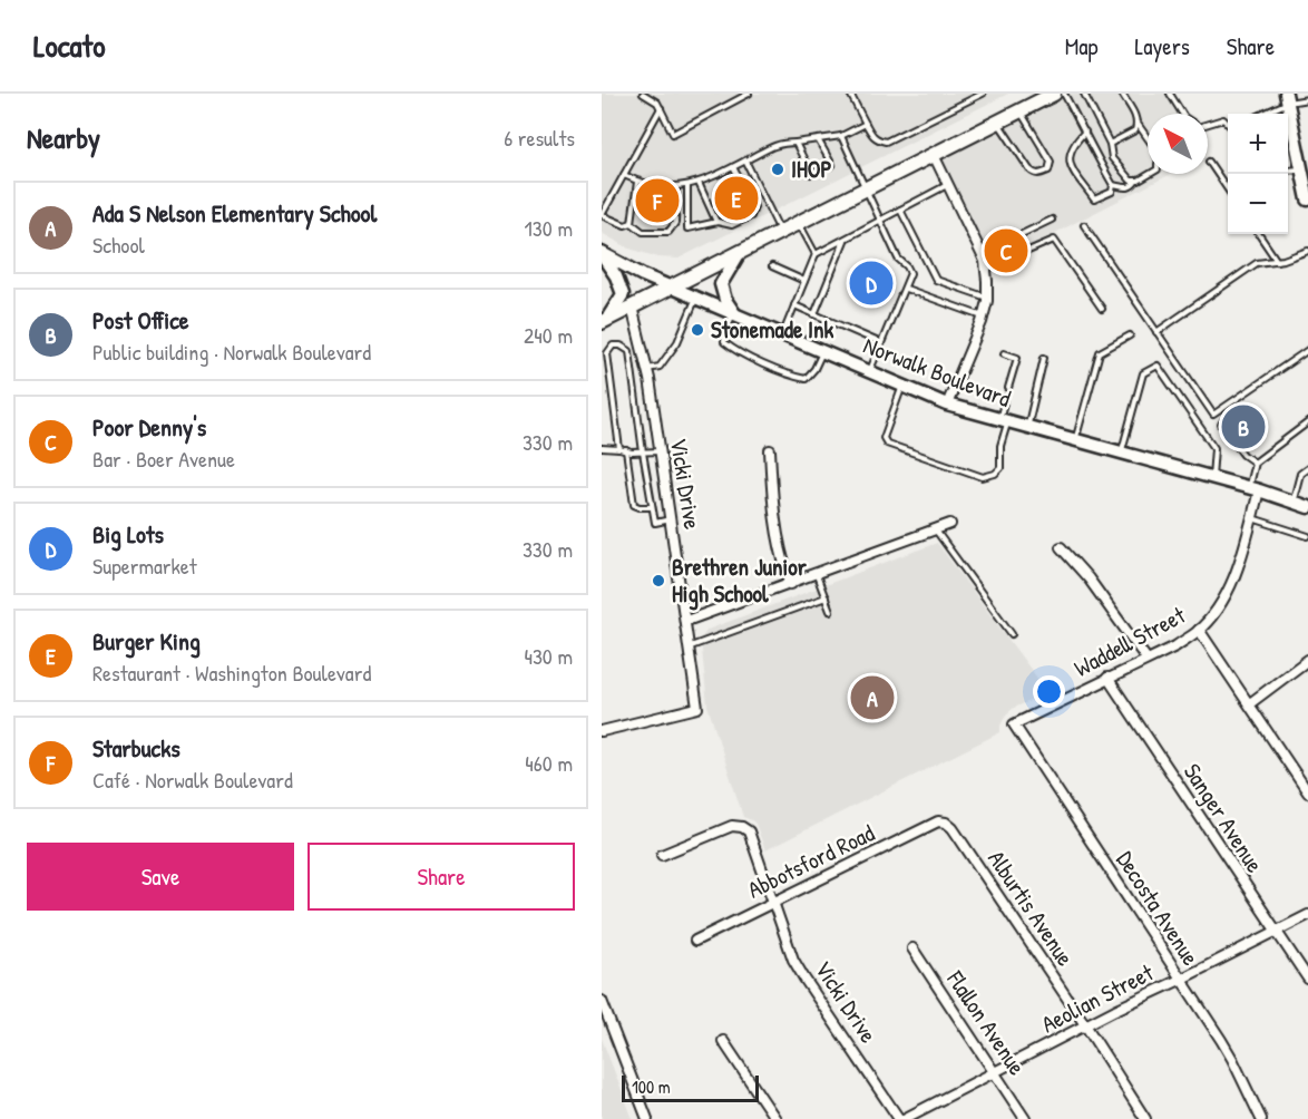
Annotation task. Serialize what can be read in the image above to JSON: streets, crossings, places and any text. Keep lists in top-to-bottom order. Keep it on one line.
{"streets":{"main road":["Norwalk Boulevard"],"street":["Vicki Drive","Waddell Street","Sanger Avenue","Abbotsford Road","Alburtis Avenue","Decosta Avenue","Aeolian Street","Flallon Avenue"]},"crossings":[["Norwalk Boulevard","Waddell Street"],["Vicki Drive","Abbotsford Road"],["Vicki Drive","Aeolian Street"],["Waddell Street","Sanger Avenue"],["Waddell Street","Decosta Avenue"],["Sanger Avenue","Aeolian Street"],["Abbotsford Road","Alburtis Avenue"],["Alburtis Avenue","Aeolian Street"],["Decosta Avenue","Aeolian Street"],["Aeolian Street","Flallon Avenue"]],"places":["IHOP","Stonemade Ink","Brethren Junior High School"],"scale_bar":"100 m","north":"top left","page":{"header":"Locato","nav":["Map","Layers","Share"],"heading":["Nearby","6 results"],"map_buttons":["+","−"],"pins":["E","F","C","D","B","A"],"list":[{"mark":"A","name":"Ada S Nelson Elementary School","note":"School","value":"130 m"},{"mark":"B","name":"Post Office","note":"Public building · Norwalk Boulevard","value":"240 m"},{"mark":"C","name":"Poor Denny's","note":"Bar · Boer Avenue","value":"330 m"},{"mark":"D","name":"Big Lots","note":"Supermarket","value":"330 m"},{"mark":"E","name":"Burger King","note":"Restaurant · Washington Boulevard","value":"430 m"},{"mark":"F","name":"Starbucks","note":"Café · Norwalk Boulevard","value":"460 m"}],"buttons":["Save","Share"],"scale":"100 m"}}
